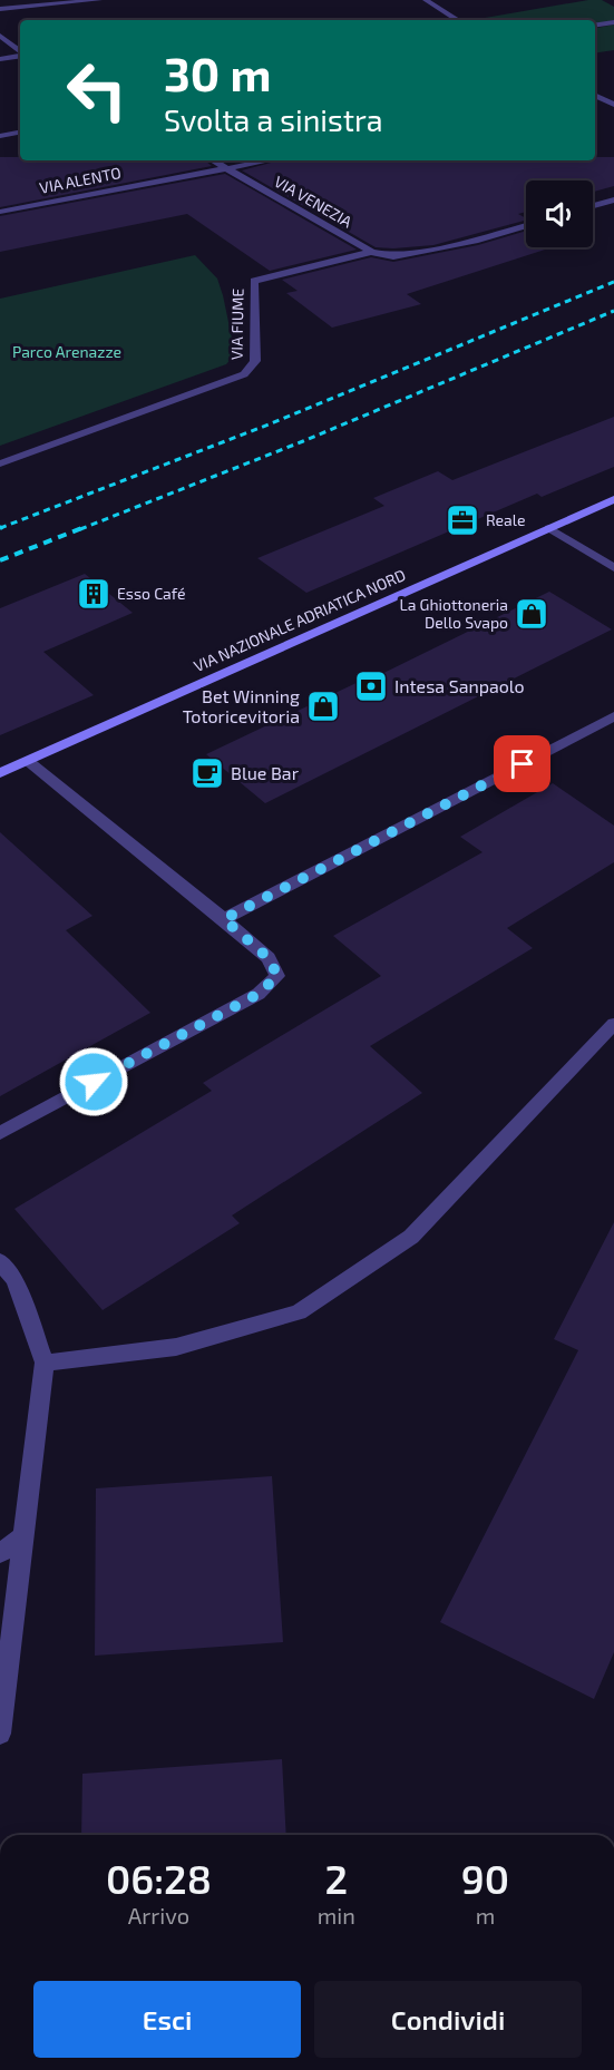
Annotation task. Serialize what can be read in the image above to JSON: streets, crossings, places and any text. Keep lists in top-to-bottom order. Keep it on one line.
{"streets":{"main road":["VIA NAZIONALE ADRIATICA NORD"],"street":["VIA ALENTO","VIA VENEZIA","VIA FIUME"]},"crossings":[["VIA ALENTO","VIA VENEZIA"],["VIA VENEZIA","VIA FIUME"]],"parks":["Parco Arenazze"],"places":{"office":["Reale"],"building":["Esso Café"],"shop":["La Ghiottoneria Dello Svapo","Bet Winning Totoricevitoria"],"bank":["Intesa Sanpaolo"],"cafe":["Blue Bar"]},"page":{"turn":["30 m","Svolta a sinistra"],"eta":["06:28","Arrivo","2","min","90","m"],"buttons":["Esci","Condividi"]}}
